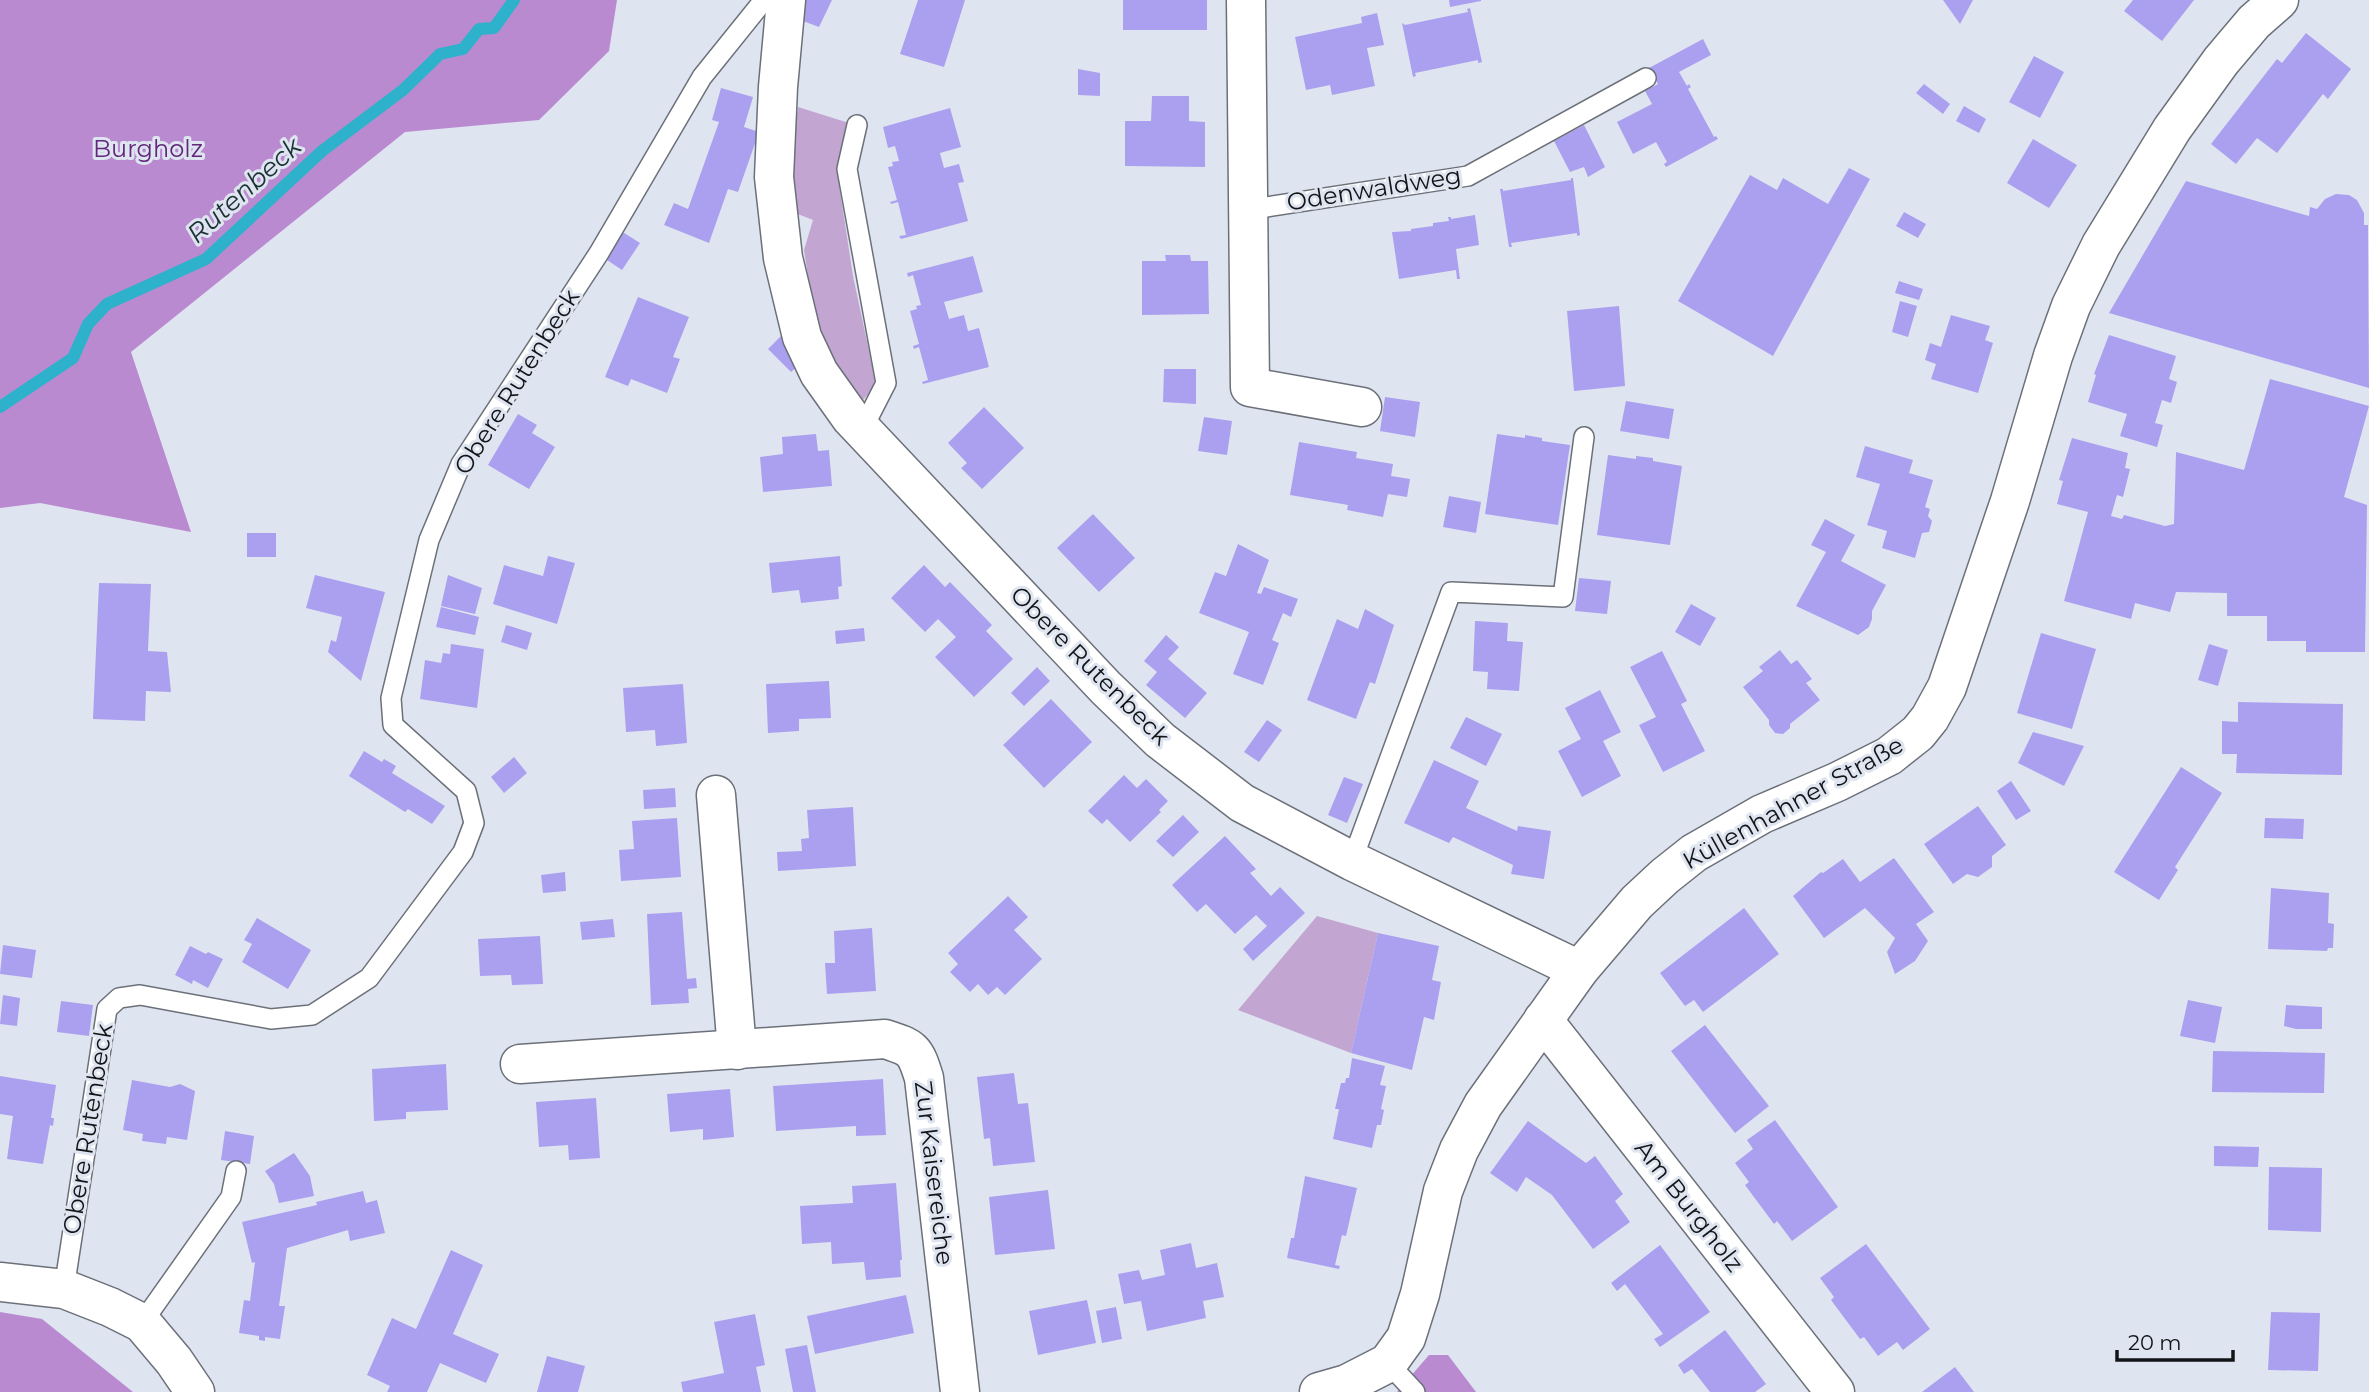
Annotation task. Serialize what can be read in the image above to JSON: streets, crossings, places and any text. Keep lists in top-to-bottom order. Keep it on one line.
{"streets":{"street":["Obere Rutenbeck","Küllenhahner Straße","Zur Kaisereiche","Am Burgholz"],"lane":["Odenwaldweg"]},"crossings":[["Obere Rutenbeck","Küllenhahner Straße"],["Küllenhahner Straße","Am Burgholz"]],"water":["Rutenbeck"],"parks":["Burgholz"],"scale_bar":"20 m"}
